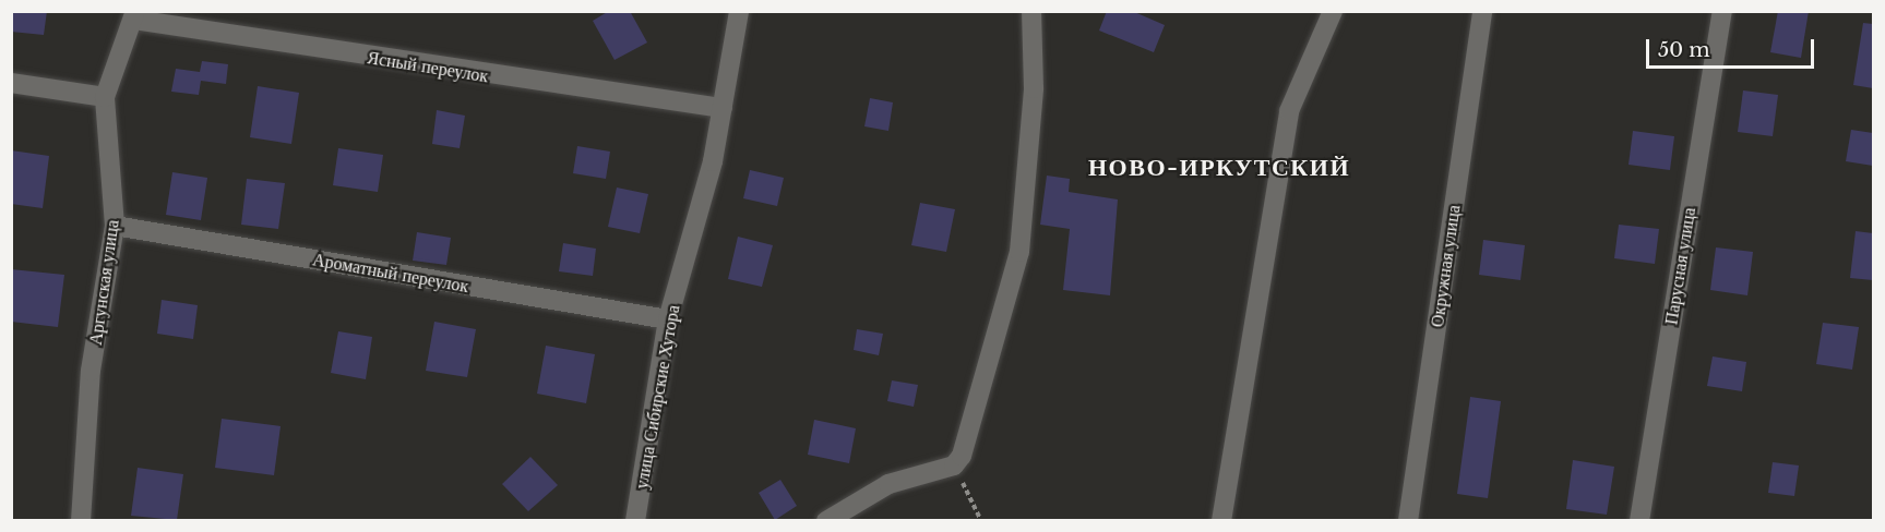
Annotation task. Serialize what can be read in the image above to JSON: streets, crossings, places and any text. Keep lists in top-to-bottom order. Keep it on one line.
{"streets":{"street":["Ясный переулок","Окружная улица","Парусная улица","Ароматный переулок","Аргунская улица","улица Сибирские Хутора"]},"crossings":[["Ясный переулок","Аргунская улица"],["Ясный переулок","улица Сибирские Хутора"],["Ароматный переулок","Аргунская улица"],["Ароматный переулок","улица Сибирские Хутора"]],"districts":["НОВО-ИРКУТСКИЙ"],"scale_bar":"50 m"}
